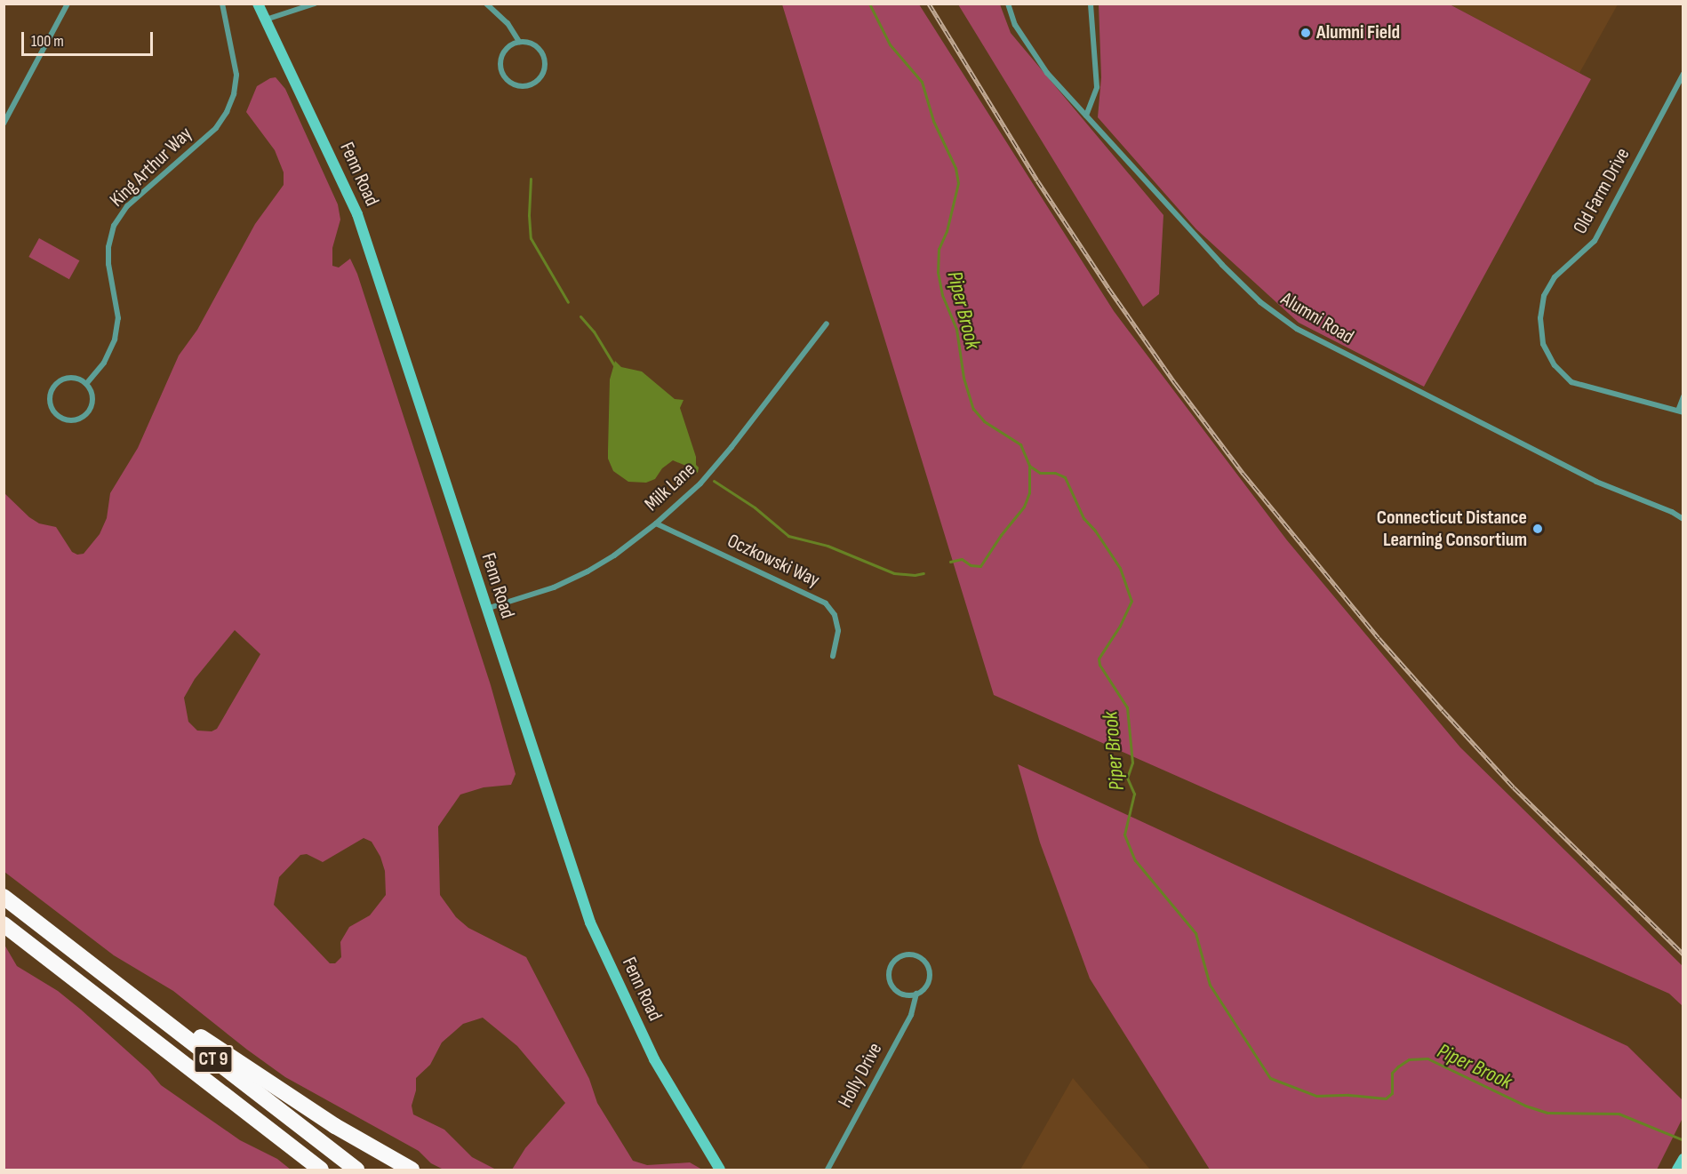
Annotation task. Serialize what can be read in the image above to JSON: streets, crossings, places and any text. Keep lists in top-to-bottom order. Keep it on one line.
{"streets":{"highway":["CT 9"],"street":["King Arthur Way","Fenn Road","Old Farm Drive","Alumni Road","Milk Lane","Oczkowski Way","Holly Drive"]},"crossings":[["Fenn Road","Milk Lane"],["Milk Lane","Oczkowski Way"]],"water":["Piper Brook"],"places":["Alumni Field","Connecticut Distance Learning Consortium"],"scale_bar":"100 m"}
